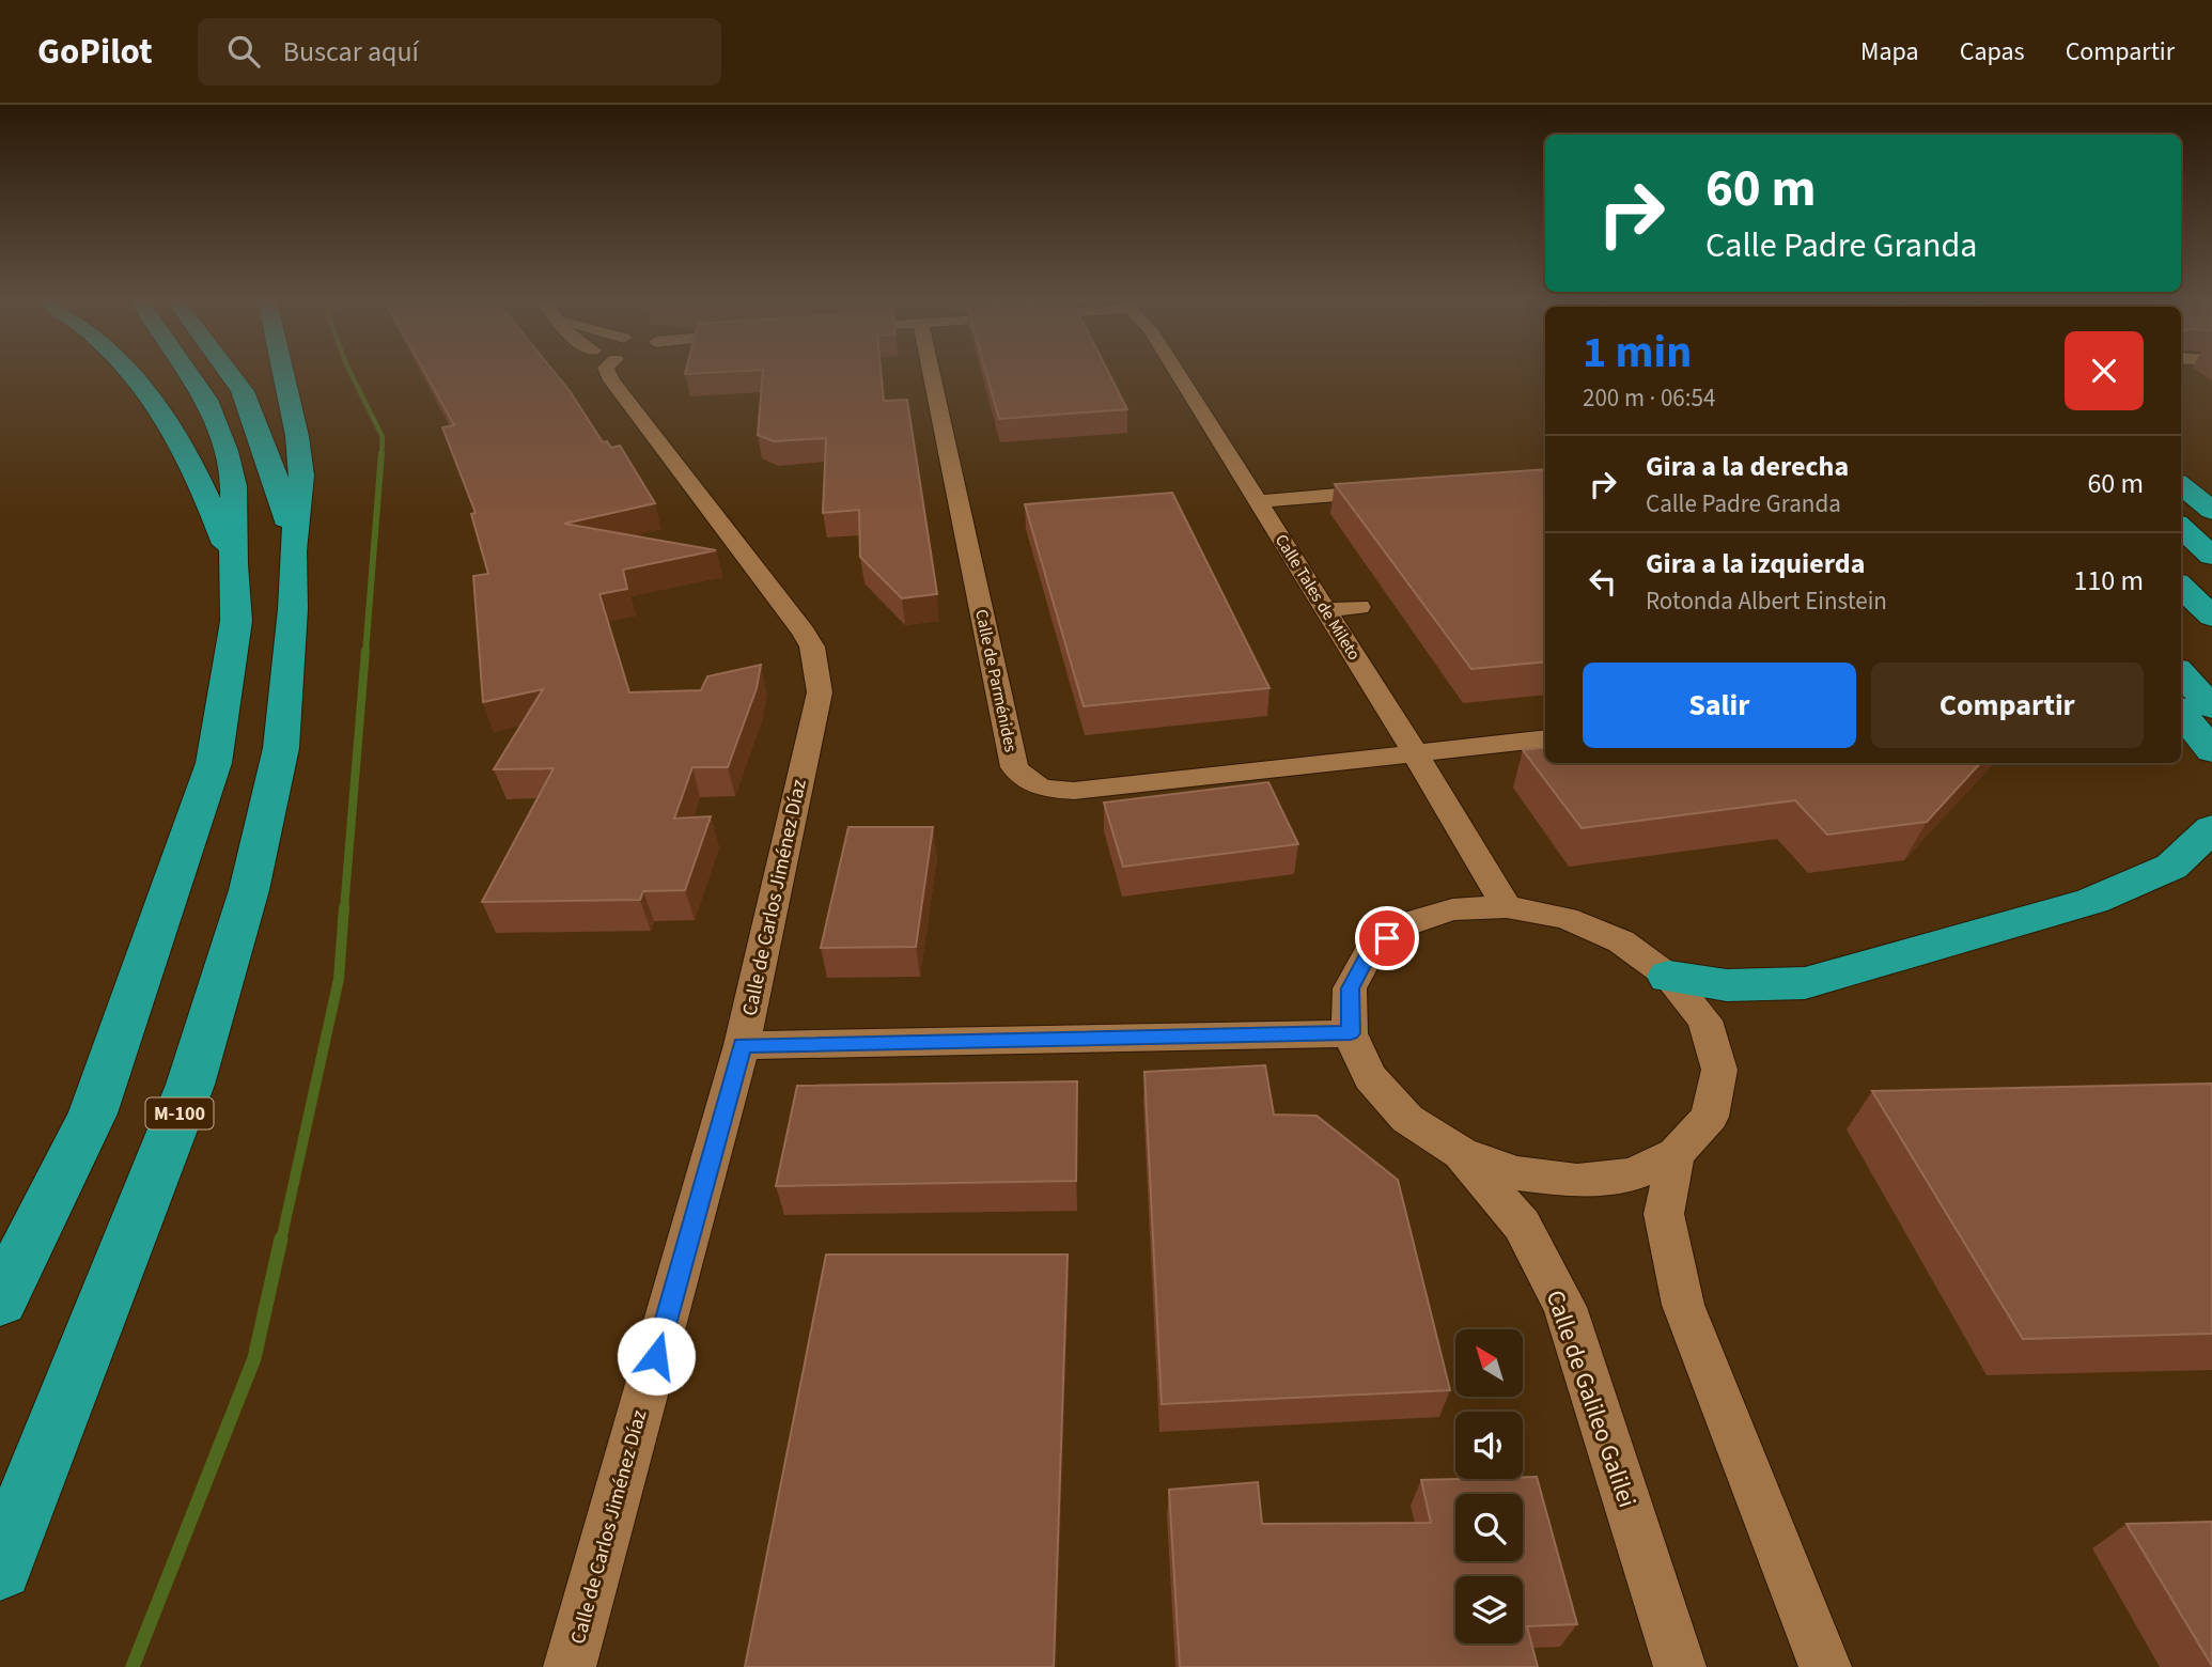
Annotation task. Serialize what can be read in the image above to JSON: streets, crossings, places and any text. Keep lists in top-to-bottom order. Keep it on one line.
{"streets":{"highway":["M-100"],"street":["Calle Tales de Mileto","Calle de Parménides","Calle de Carlos Jiménez Díaz","Calle de Galileo Galilei"]},"crossings":[["Calle Tales de Mileto","Calle de Parménides"]],"north":"top left","page":{"header":"GoPilot","search":"Buscar aquí","nav":["Mapa","Capas","Compartir"],"turn":["60 m","Calle Padre Granda"],"heading":["1 min","200 m · 06:54"],"list":[{"name":"Gira a la derecha","note":"Calle Padre Granda","value":"60 m"},{"name":"Gira a la izquierda","note":"Rotonda Albert Einstein","value":"110 m"}],"buttons":["Salir","Compartir"]}}
